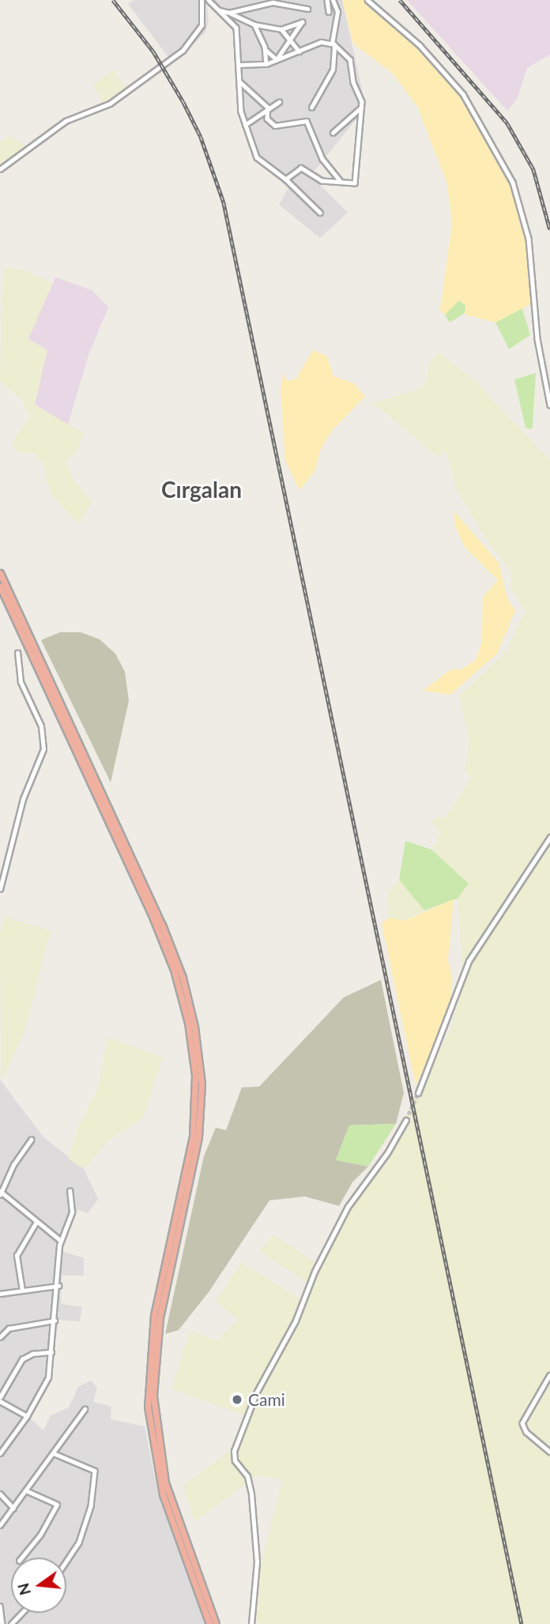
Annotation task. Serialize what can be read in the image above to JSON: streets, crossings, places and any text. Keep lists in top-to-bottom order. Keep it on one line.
{"districts":["Cırgalan"],"places":["Cami"],"north":"left"}
